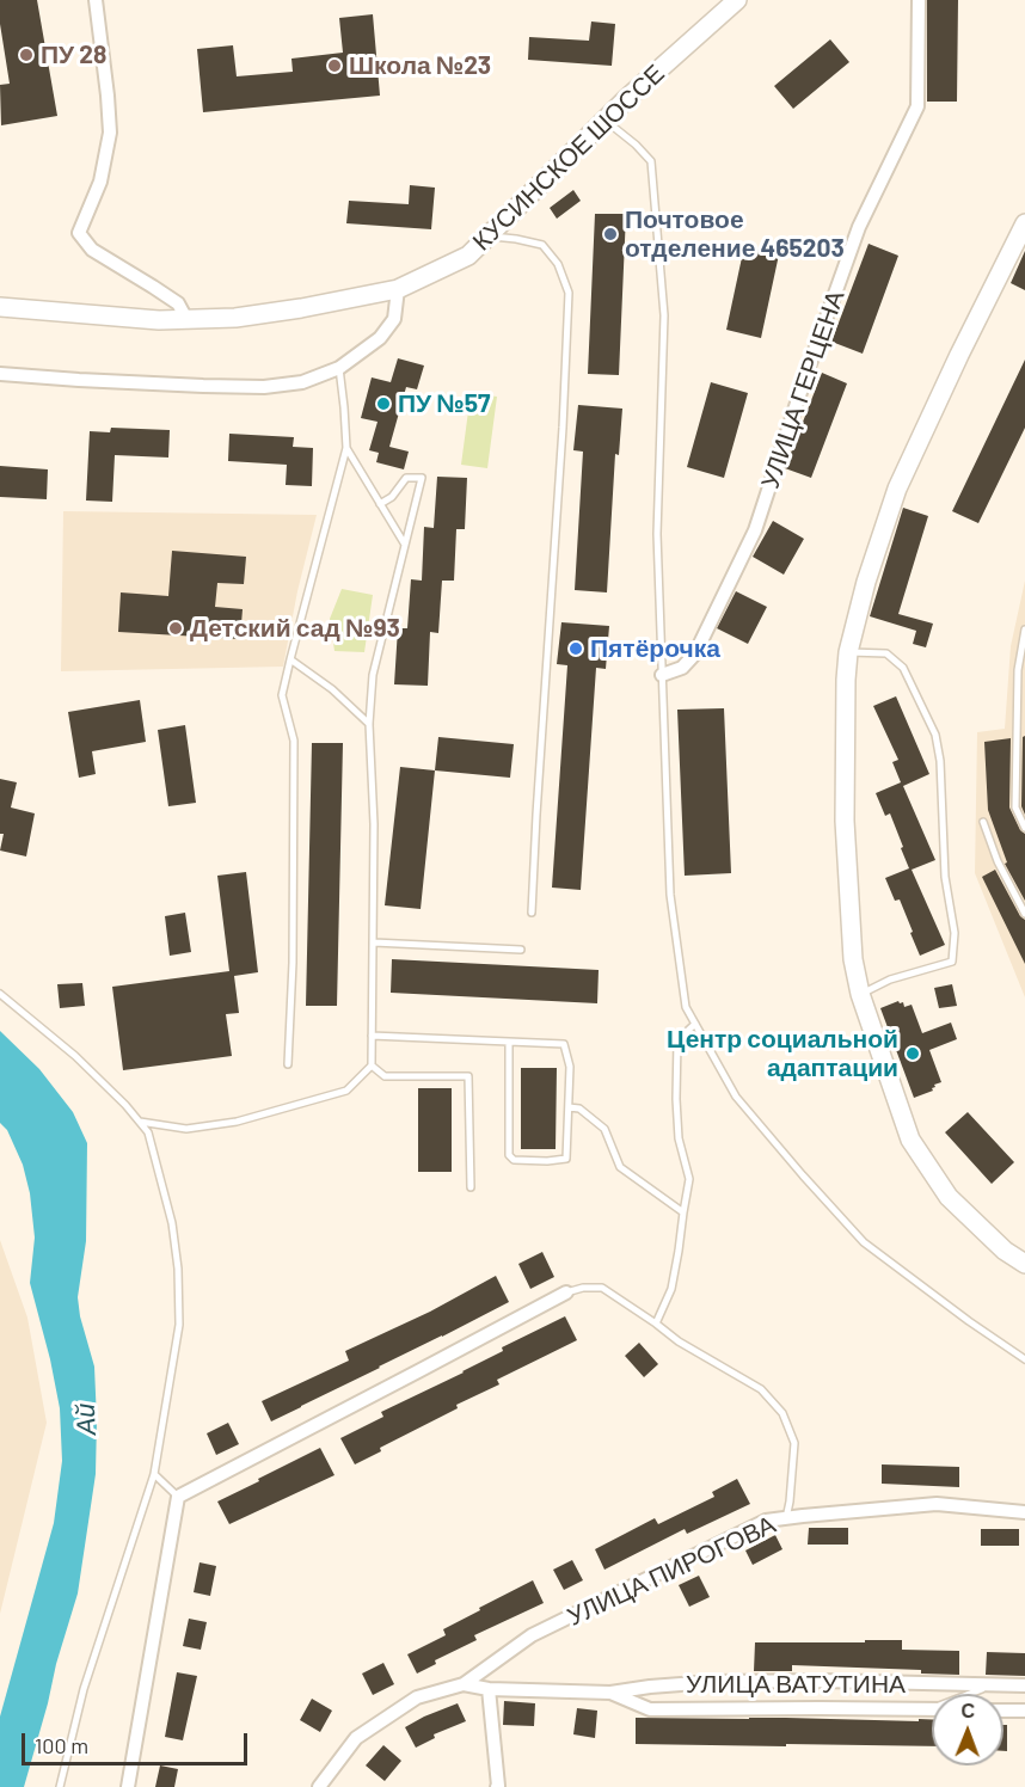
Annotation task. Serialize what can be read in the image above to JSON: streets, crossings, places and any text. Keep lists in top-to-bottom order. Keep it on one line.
{"streets":{"main road":["КУСИНСКОЕ ШОССЕ"],"street":["УЛИЦА ГЕРЦЕНА","УЛИЦА ПИРОГОВА","УЛИЦА ВАТУТИНА"]},"crossings":[["УЛИЦА ПИРОГОВА","УЛИЦА ВАТУТИНА"]],"water":["Ай"],"places":["ПУ 28","Школа №23","Почтовое отделение 465203","ПУ №57","Детский сад №93","Пятёрочка","Центр социальной адаптации"],"scale_bar":"100 m","north":"top"}
